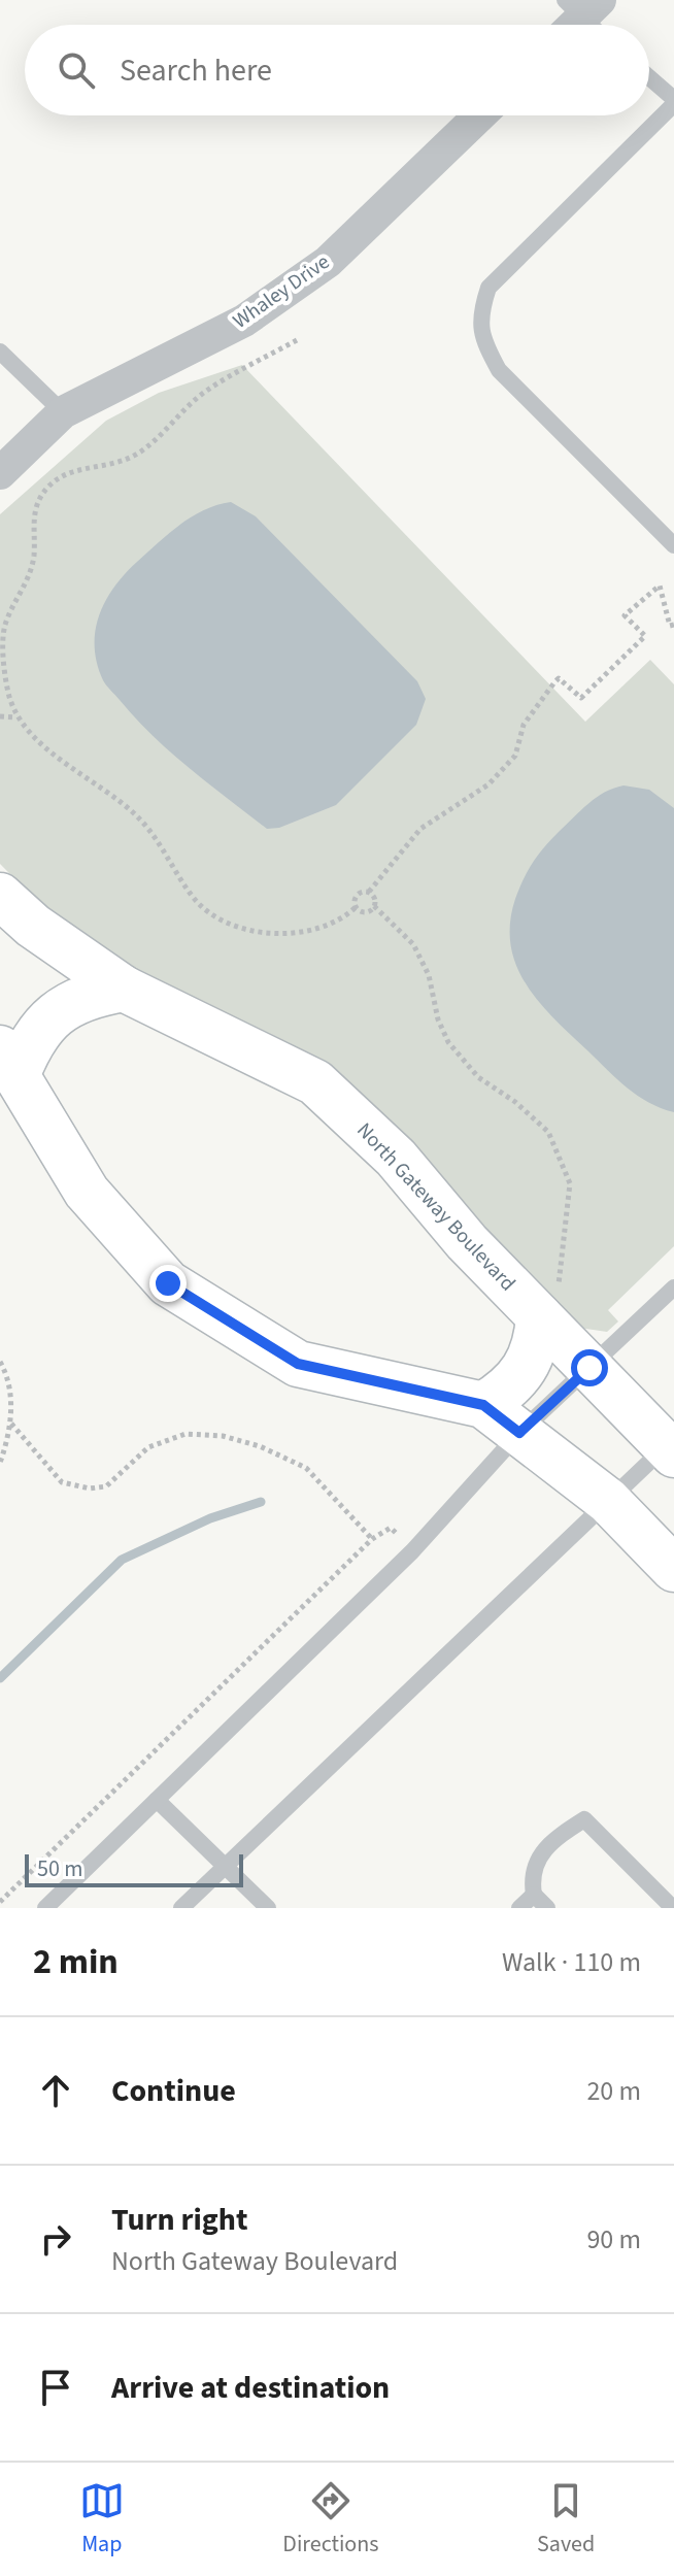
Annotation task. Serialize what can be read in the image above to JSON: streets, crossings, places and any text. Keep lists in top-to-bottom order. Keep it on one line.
{"streets":{"main road":["North Gateway Boulevard"],"street":["Whaley Drive"]},"scale_bar":"50 m","page":{"search":"Search here","scale":"50 m","heading":["2 min","Walk · 110 m"],"list":[["Continue","20 m"],["Turn right","North Gateway Boulevard","90 m"],"Arrive at destination"],"nav":["Map","Directions","Saved"]}}
